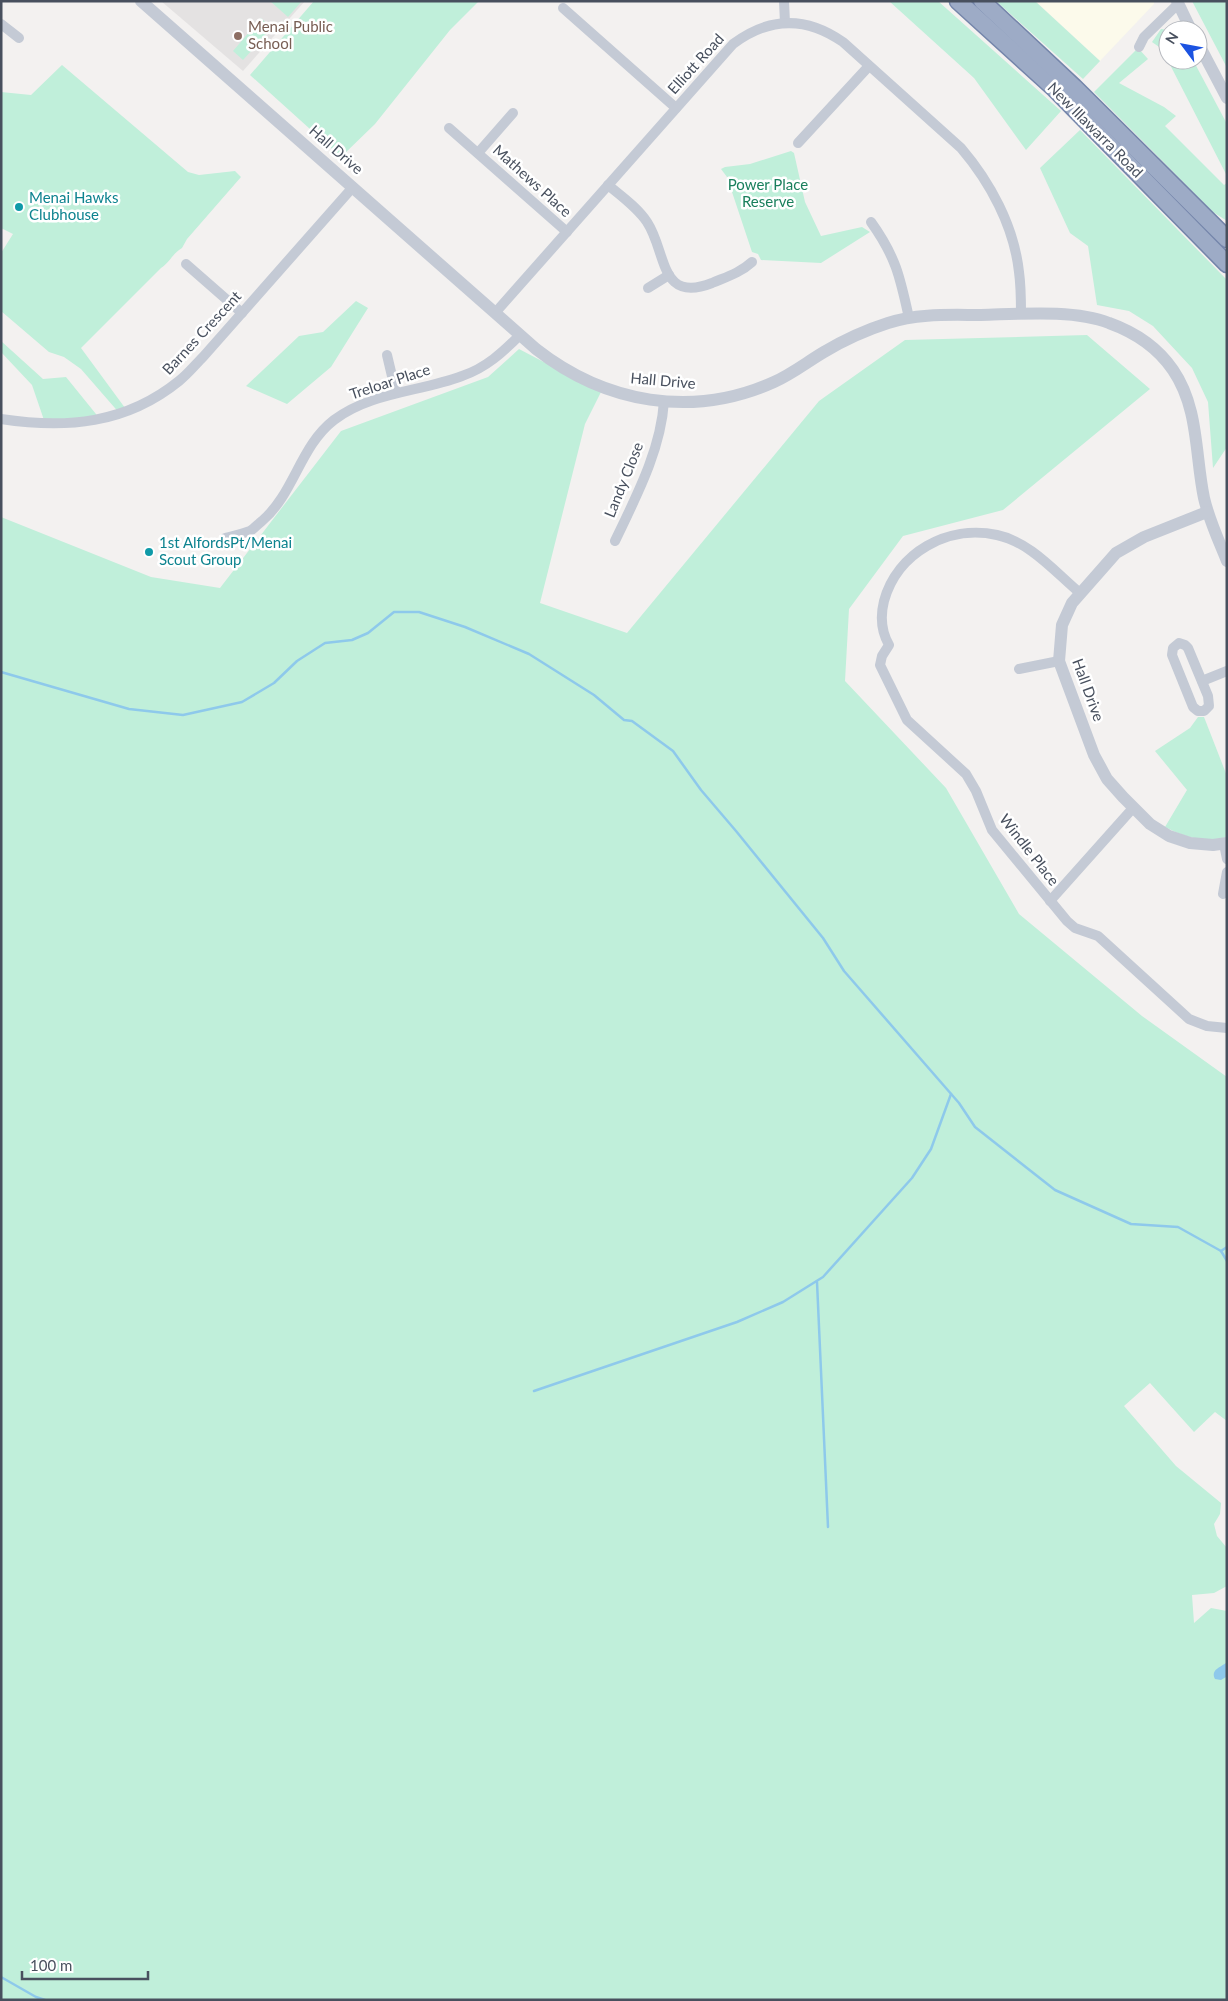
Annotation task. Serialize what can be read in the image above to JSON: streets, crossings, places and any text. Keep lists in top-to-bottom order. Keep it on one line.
{"streets":{"highway":["New Illawarra Road"],"street":["Elliott Road","Hall Drive","Mathews Place","Barnes Crescent","Treloar Place","Landy Close","Windle Place"]},"crossings":[["Elliott Road","Hall Drive"],["Elliott Road","Mathews Place"],["Hall Drive","Barnes Crescent"],["Hall Drive","Treloar Place"],["Hall Drive","Landy Close"],["Hall Drive","Windle Place"]],"parks":["Power Place Reserve"],"places":["Menai Public School","Menai Hawks Clubhouse","1st AlfordsPt/Menai Scout Group"],"scale_bar":"100 m","north":"top left"}
